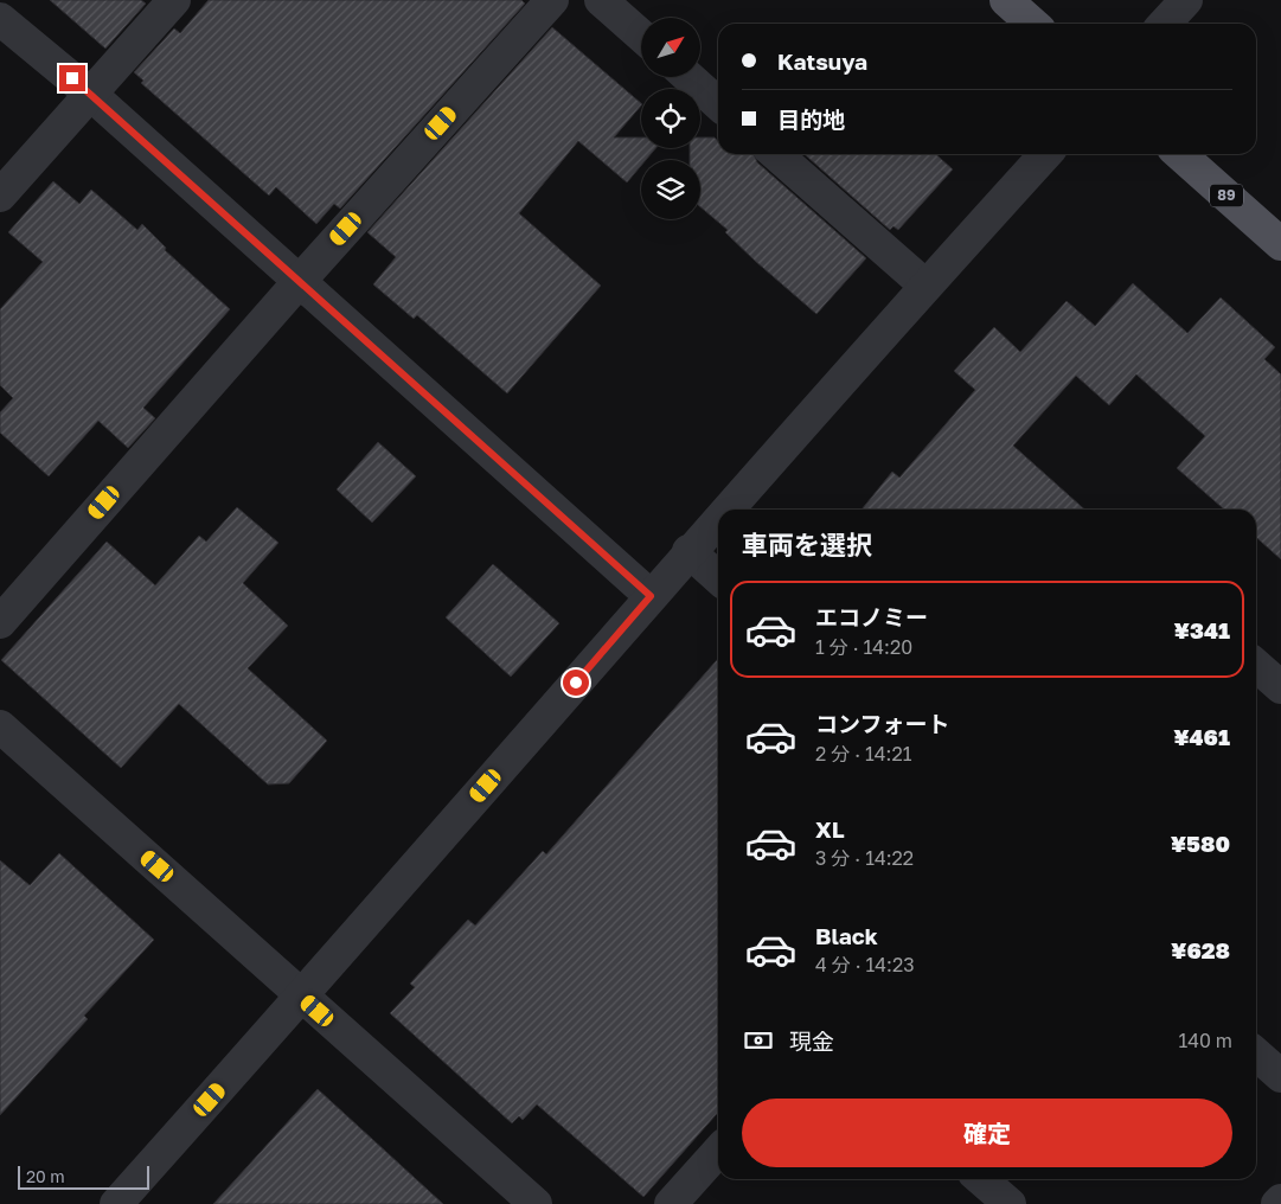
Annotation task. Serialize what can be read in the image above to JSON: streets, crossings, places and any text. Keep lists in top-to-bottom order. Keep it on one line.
{"streets":{"main road":["89"]},"scale_bar":"20 m","north":"top right","page":{"banner":["Katsuya","目的地"],"heading":"車両を選択","list":[{"name":"エコノミー","note":"1 分 · 14:20","value":"¥341"},{"name":"コンフォート","note":"2 分 · 14:21","value":"¥461"},{"name":"XL","note":"3 分 · 14:22","value":"¥580"},{"name":"Black","note":"4 分 · 14:23","value":"¥628"}],"pay":["現金","140 m"],"buttons":"確定","scale":"20 m"}}
